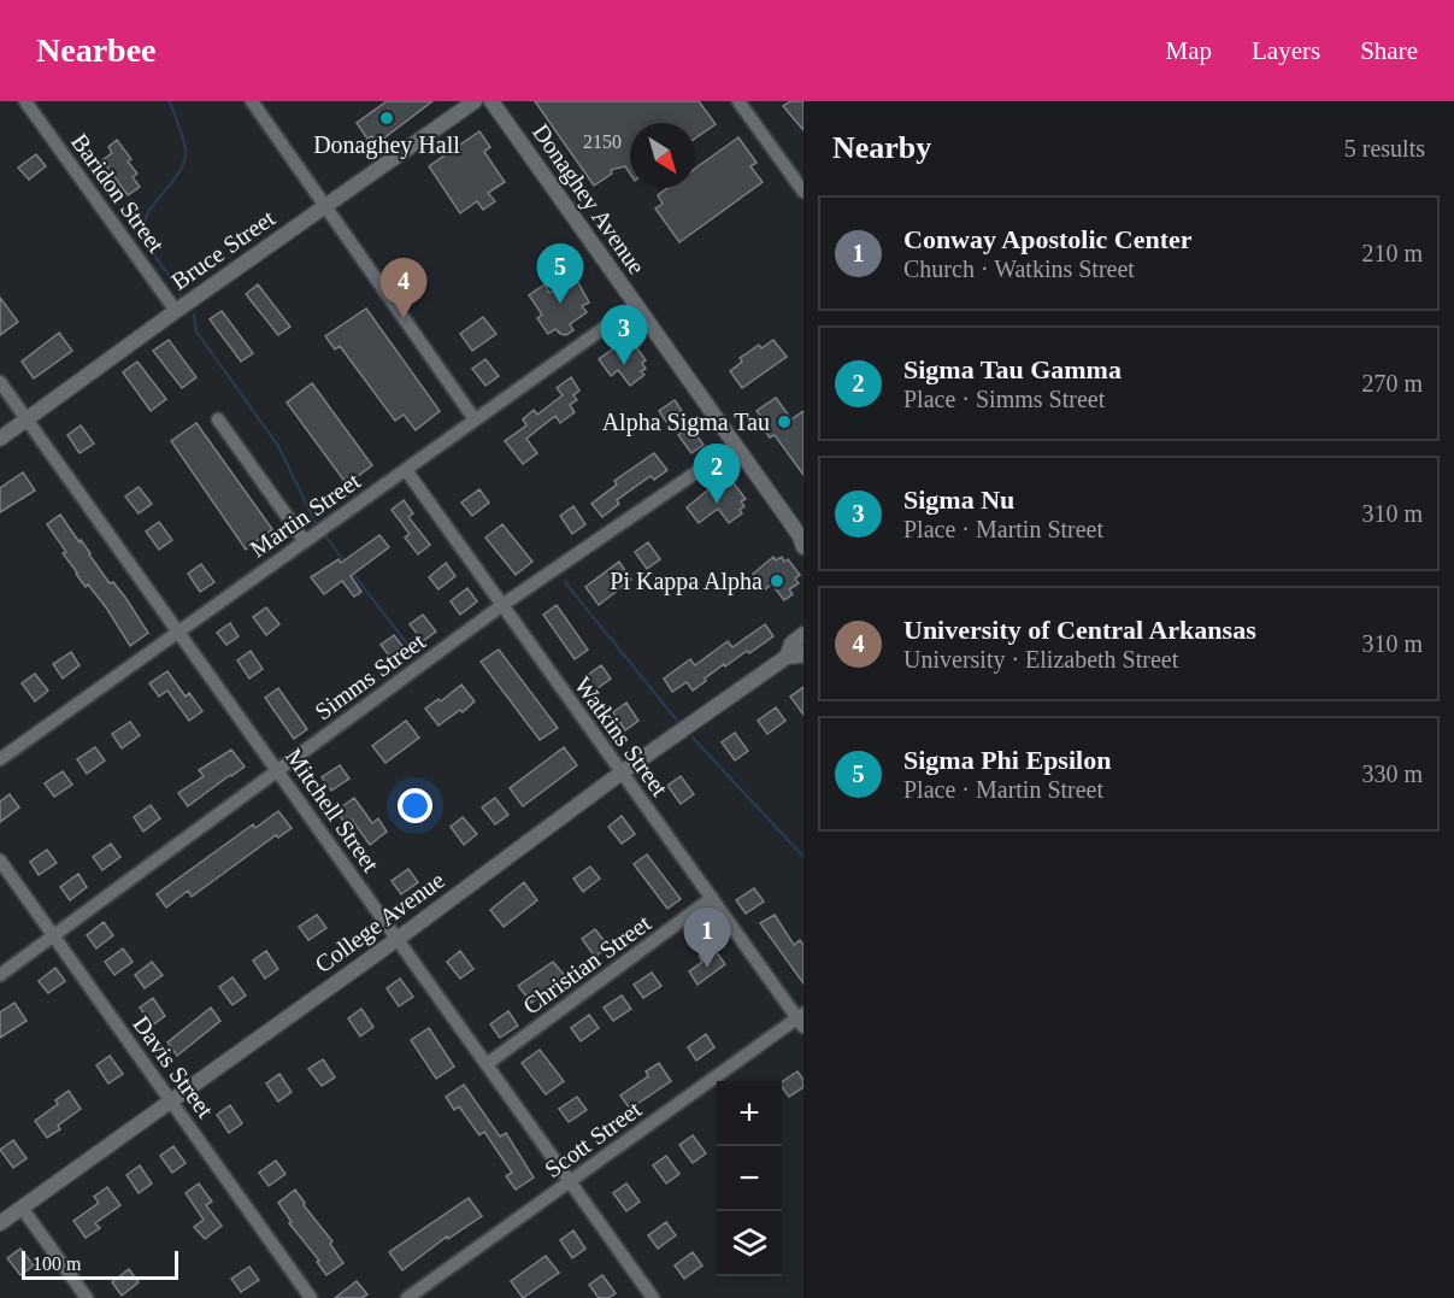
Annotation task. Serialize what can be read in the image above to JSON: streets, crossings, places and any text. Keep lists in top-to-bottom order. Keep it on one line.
{"streets":{"street":["Baridon Street","Donaghey Avenue","Bruce Street","Martin Street","Simms Street","Watkins Street","Mitchell Street","College Avenue","Christian Street","Davis Street","Scott Street"]},"crossings":[["Baridon Street","Bruce Street"],["Donaghey Avenue","Martin Street"],["Donaghey Avenue","Simms Street"],["Bruce Street","Mitchell Street"],["Martin Street","Watkins Street"],["Martin Street","Mitchell Street"],["Simms Street","Watkins Street"],["Simms Street","Mitchell Street"],["Simms Street","Davis Street"],["Watkins Street","College Avenue"],["Watkins Street","Christian Street"],["Watkins Street","Scott Street"],["Mitchell Street","College Avenue"],["Mitchell Street","Christian Street"],["Mitchell Street","Scott Street"],["College Avenue","Davis Street"]],"places":["Donaghey Hall","Alpha Sigma Tau","Pi Kappa Alpha"],"house_numbers":["2150"],"scale_bar":"100 m","north":"bottom right","page":{"header":"Nearbee","nav":["Map","Layers","Share"],"heading":["Nearby","5 results"],"list":[{"mark":"1","name":"Conway Apostolic Center","note":"Church · Watkins Street","value":"210 m"},{"mark":"2","name":"Sigma Tau Gamma","note":"Place · Simms Street","value":"270 m"},{"mark":"3","name":"Sigma Nu","note":"Place · Martin Street","value":"310 m"},{"mark":"4","name":"University of Central Arkansas","note":"University · Elizabeth Street","value":"310 m"},{"mark":"5","name":"Sigma Phi Epsilon","note":"Place · Martin Street","value":"330 m"}],"pins":["5","4","3","2","1"],"map_buttons":["+","−"],"scale":"100 m"}}
